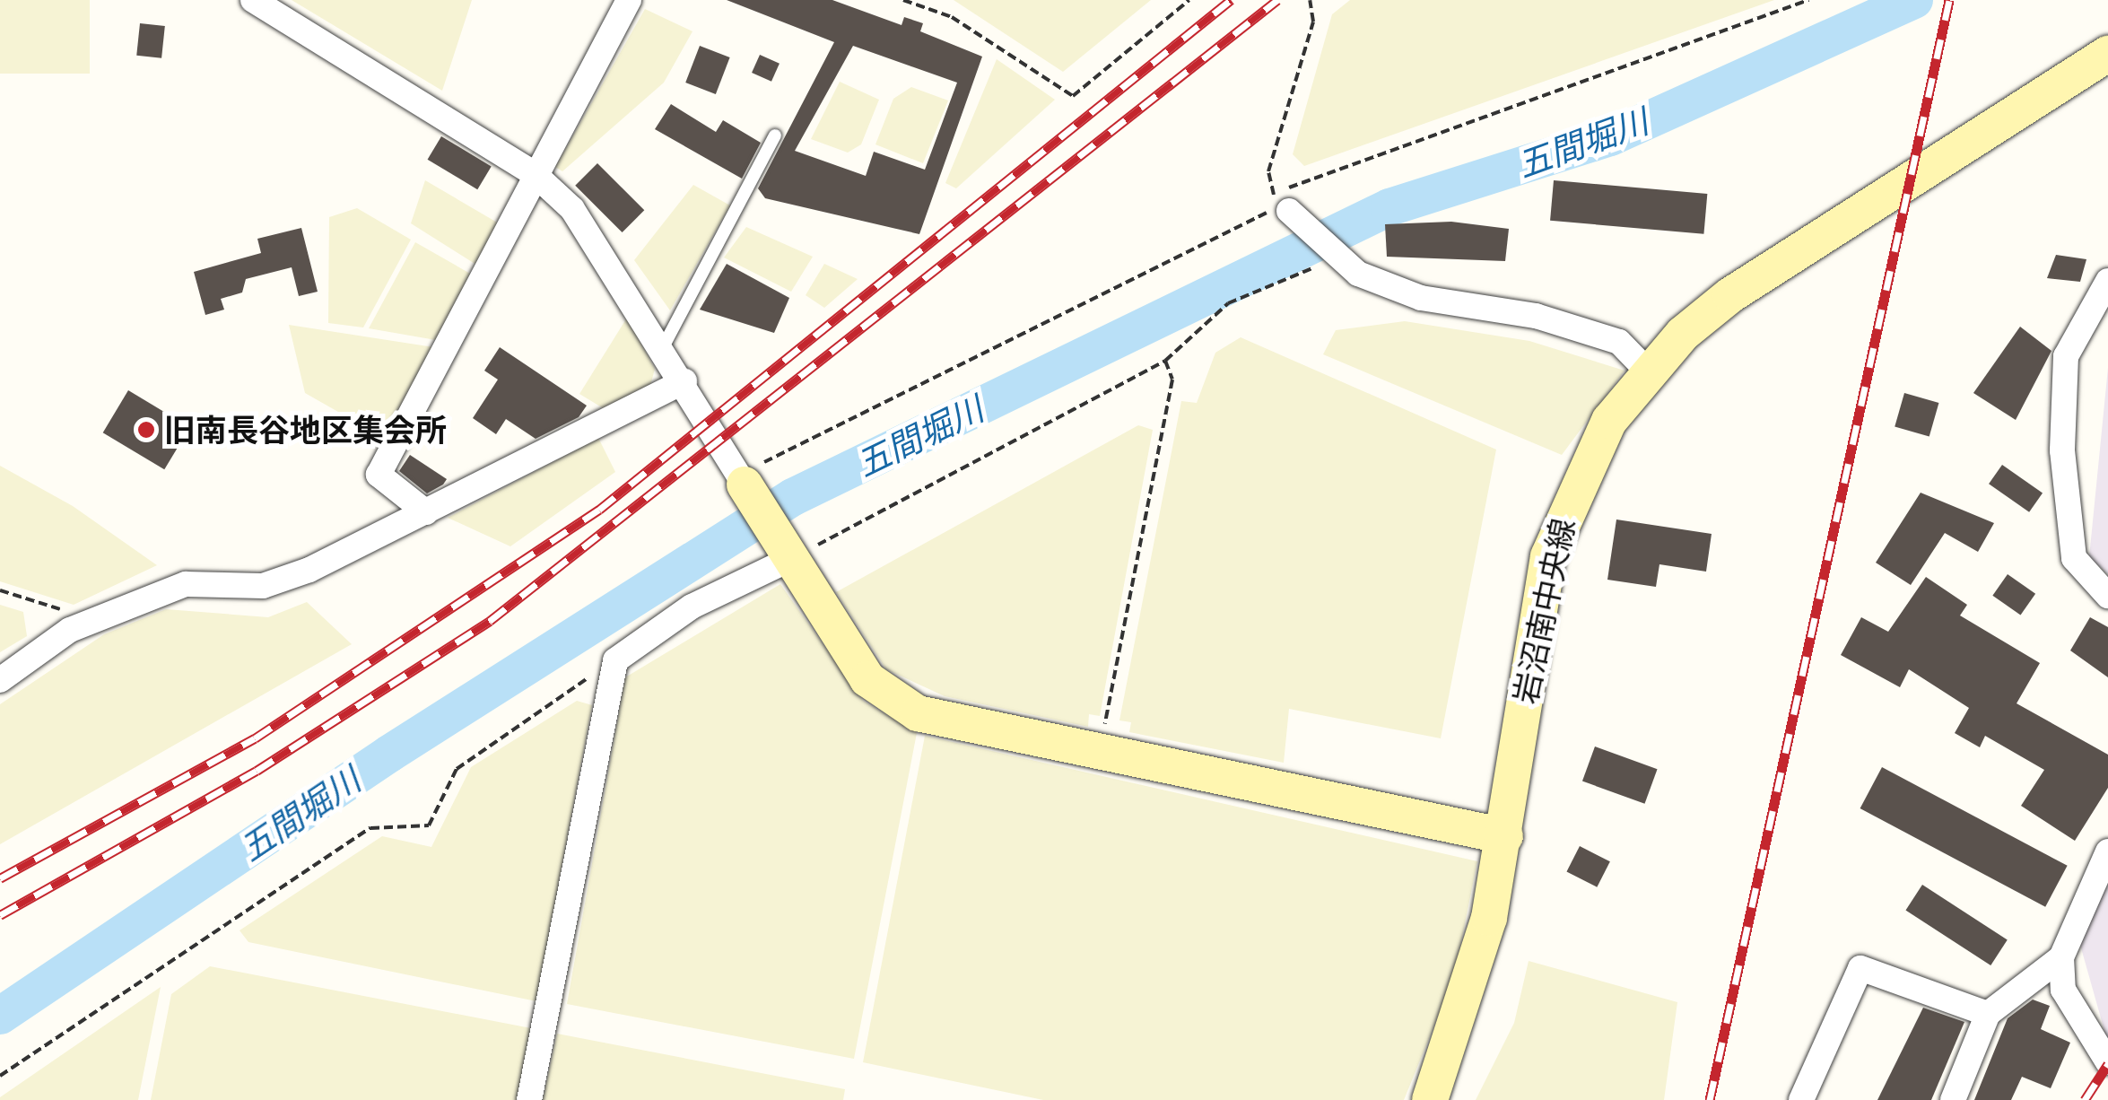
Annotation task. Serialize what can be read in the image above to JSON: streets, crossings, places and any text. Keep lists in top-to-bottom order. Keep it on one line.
{"streets":{"street":["岩沼南中央線"]},"water":["五間堀川"],"places":["旧南長谷地区集会所"]}
